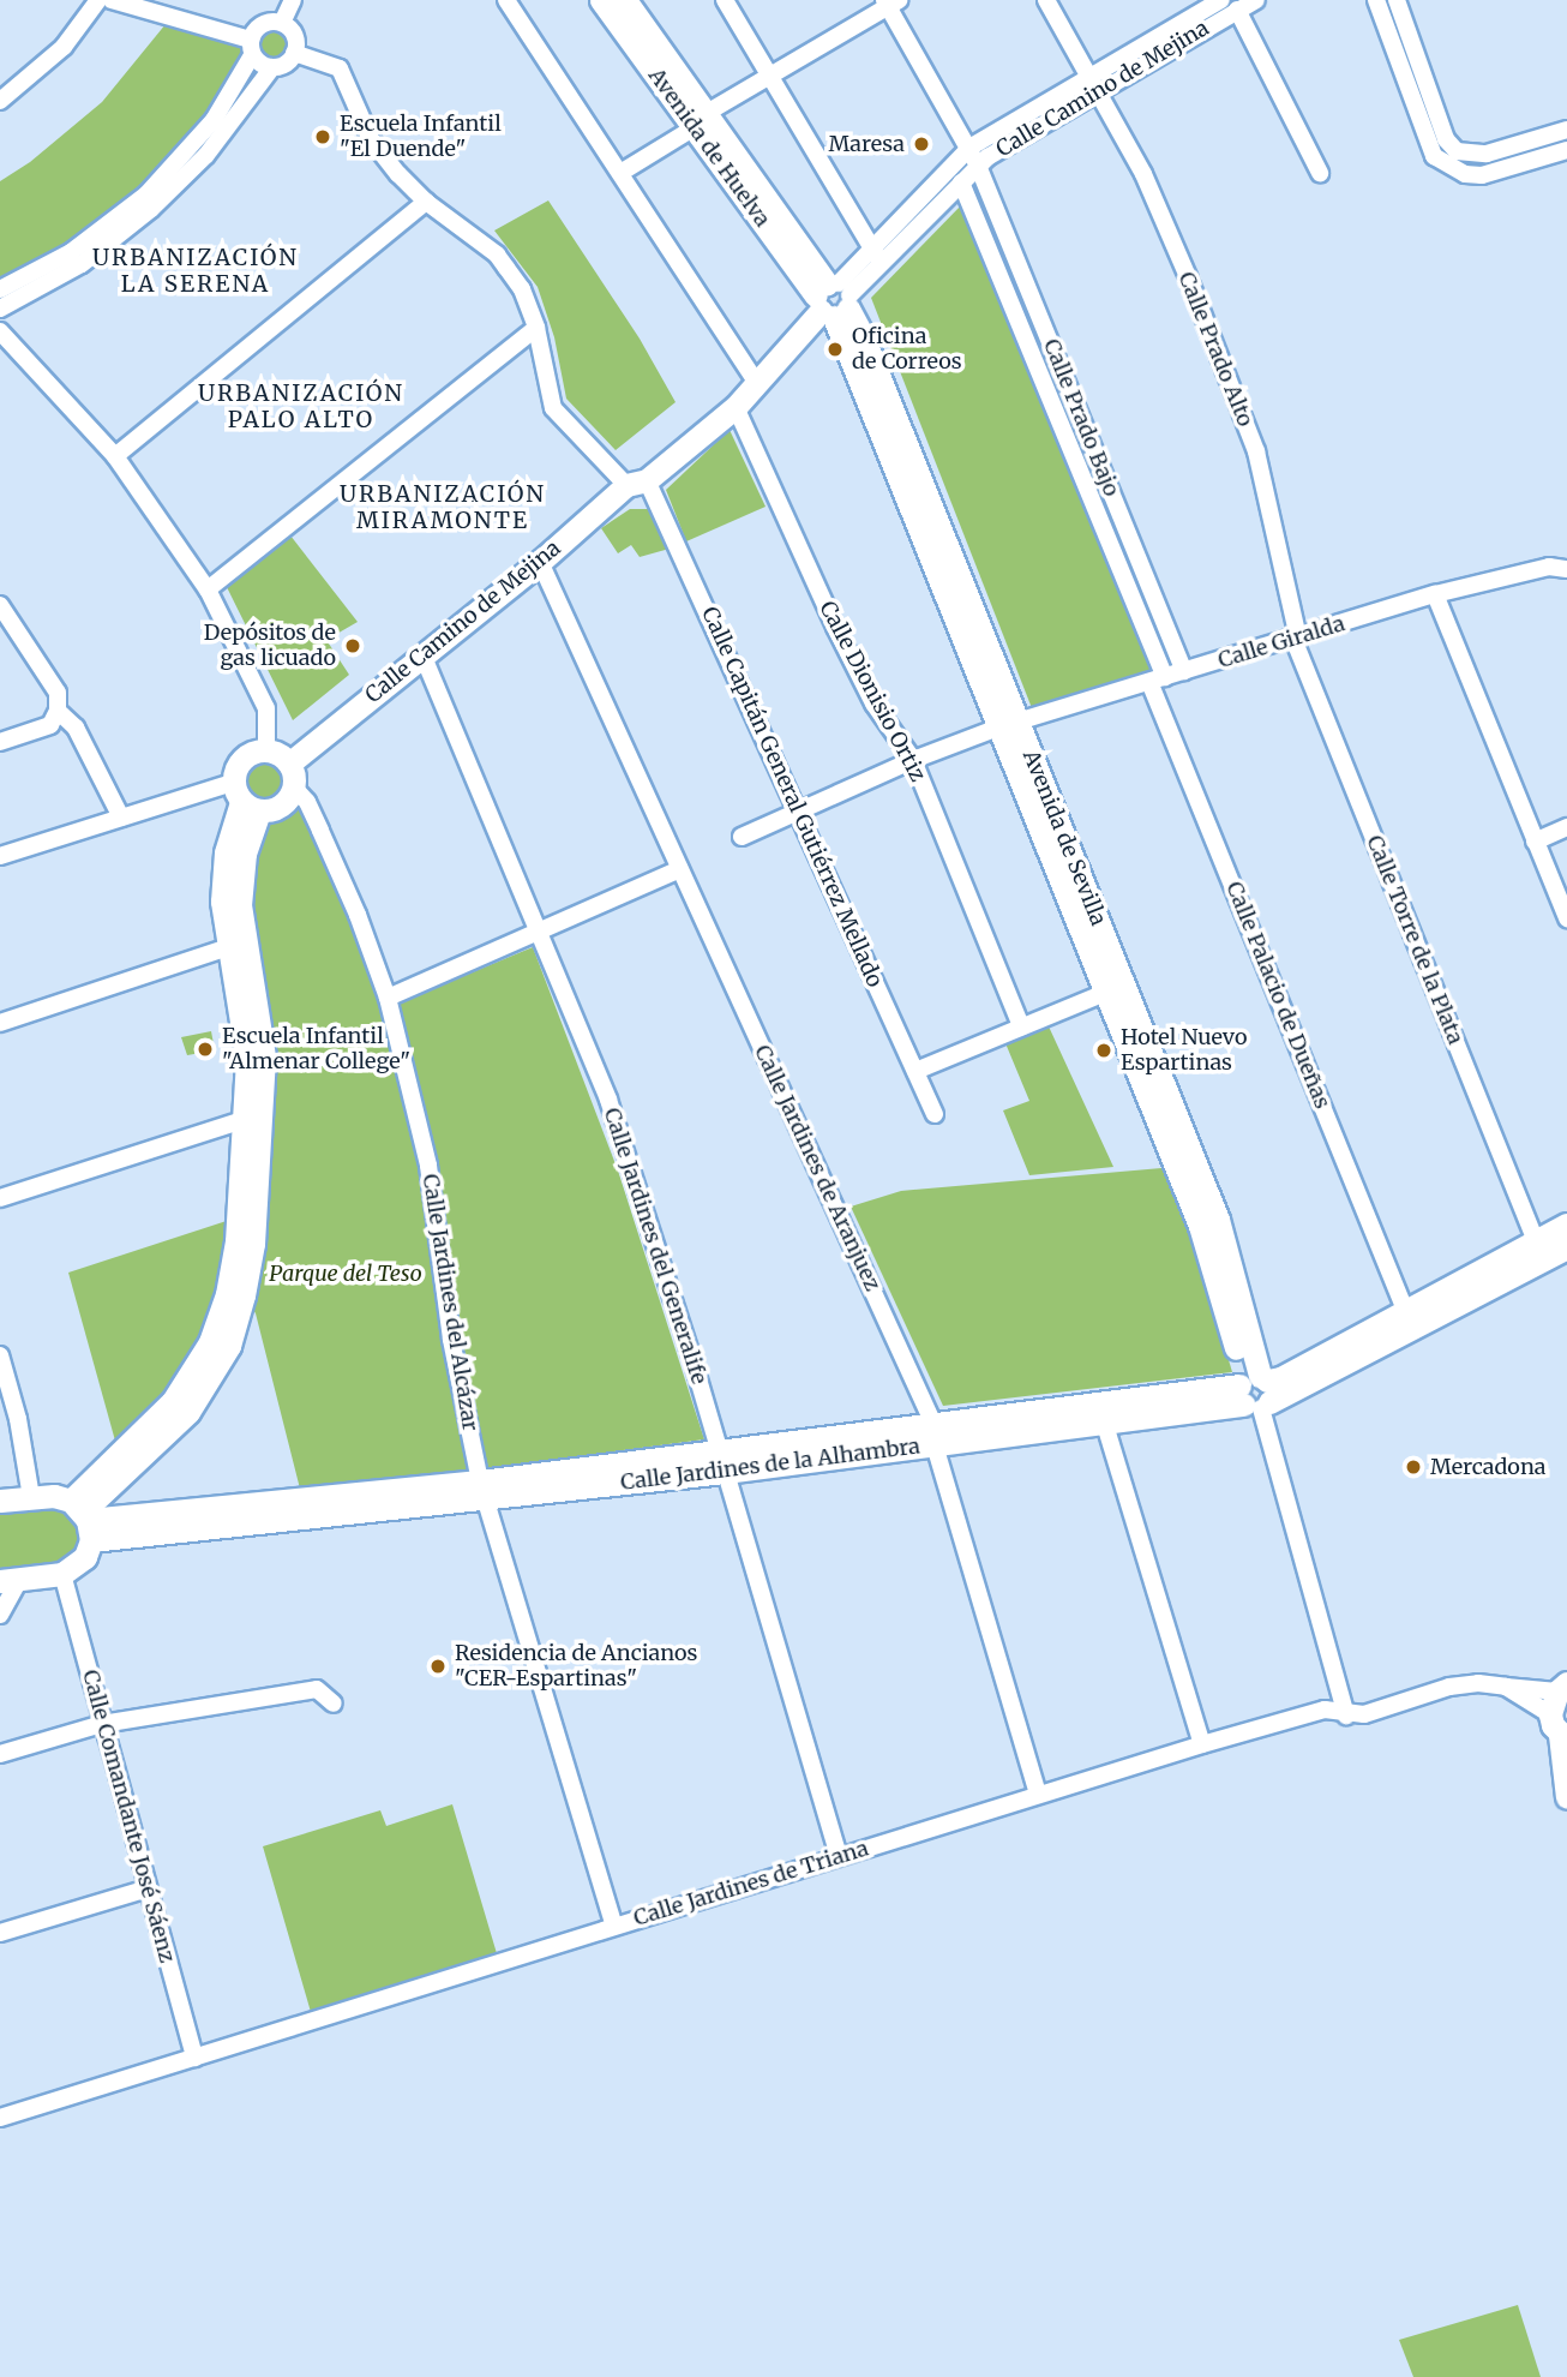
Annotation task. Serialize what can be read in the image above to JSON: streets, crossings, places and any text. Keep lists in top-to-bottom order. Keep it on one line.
{"streets":{"street":["Calle Camino de Mejina","Avenida de Huelva","Calle Prado Alto","Calle Prado Bajo","Calle Giralda","Calle Dionisio Ortiz","Calle Capitán General Gutiérrez Mellado","Avenida de Sevilla","Calle Torre de la Plata","Calle Palacio de Dueñas","Calle Jardines de Aranjuez","Calle Jardines del Generalife","Calle Jardines del Alcázar","Calle Jardines de la Alhambra","Calle Comandante José Sáenz","Calle Jardines de Triana"]},"crossings":[["Calle Camino de Mejina","Avenida de Huelva"],["Calle Camino de Mejina","Calle Prado Alto"],["Calle Camino de Mejina","Calle Prado Bajo"],["Calle Camino de Mejina","Calle Dionisio Ortiz"],["Calle Camino de Mejina","Calle Capitán General Gutiérrez Mellado"],["Calle Camino de Mejina","Avenida de Sevilla"],["Calle Camino de Mejina","Calle Jardines de Aranjuez"],["Calle Camino de Mejina","Calle Jardines del Generalife"],["Calle Camino de Mejina","Calle Jardines del Alcázar"],["Avenida de Huelva","Avenida de Sevilla"],["Calle Prado Alto","Calle Giralda"],["Calle Prado Alto","Calle Torre de la Plata"],["Calle Prado Bajo","Calle Giralda"],["Calle Prado Bajo","Calle Palacio de Dueñas"],["Calle Giralda","Calle Dionisio Ortiz"],["Calle Giralda","Calle Capitán General Gutiérrez Mellado"],["Calle Giralda","Avenida de Sevilla"],["Calle Giralda","Calle Torre de la Plata"],["Calle Giralda","Calle Palacio de Dueñas"],["Avenida de Sevilla","Calle Jardines de la Alhambra"],["Calle Torre de la Plata","Calle Jardines de la Alhambra"],["Calle Palacio de Dueñas","Calle Jardines de la Alhambra"],["Calle Jardines de Aranjuez","Calle Jardines de la Alhambra"],["Calle Jardines de Aranjuez","Calle Jardines de Triana"],["Calle Jardines del Generalife","Calle Jardines de la Alhambra"],["Calle Jardines del Generalife","Calle Jardines de Triana"],["Calle Jardines del Alcázar","Calle Jardines de la Alhambra"],["Calle Jardines del Alcázar","Calle Jardines de Triana"],["Calle Comandante José Sáenz","Calle Jardines de Triana"]],"districts":["URBANIZACIÓN LA SERENA","URBANIZACIÓN PALO ALTO","URBANIZACIÓN MIRAMONTE"],"parks":["Parque del Teso"],"places":["Escuela Infantil \"El Duende\"","Maresa","Oficina de Correos","Depósitos de gas licuado","Escuela Infantil \"Almenar College\"","Hotel Nuevo Espartinas","Mercadona","Residencia de Ancianos \"CER-Espartinas\""]}
